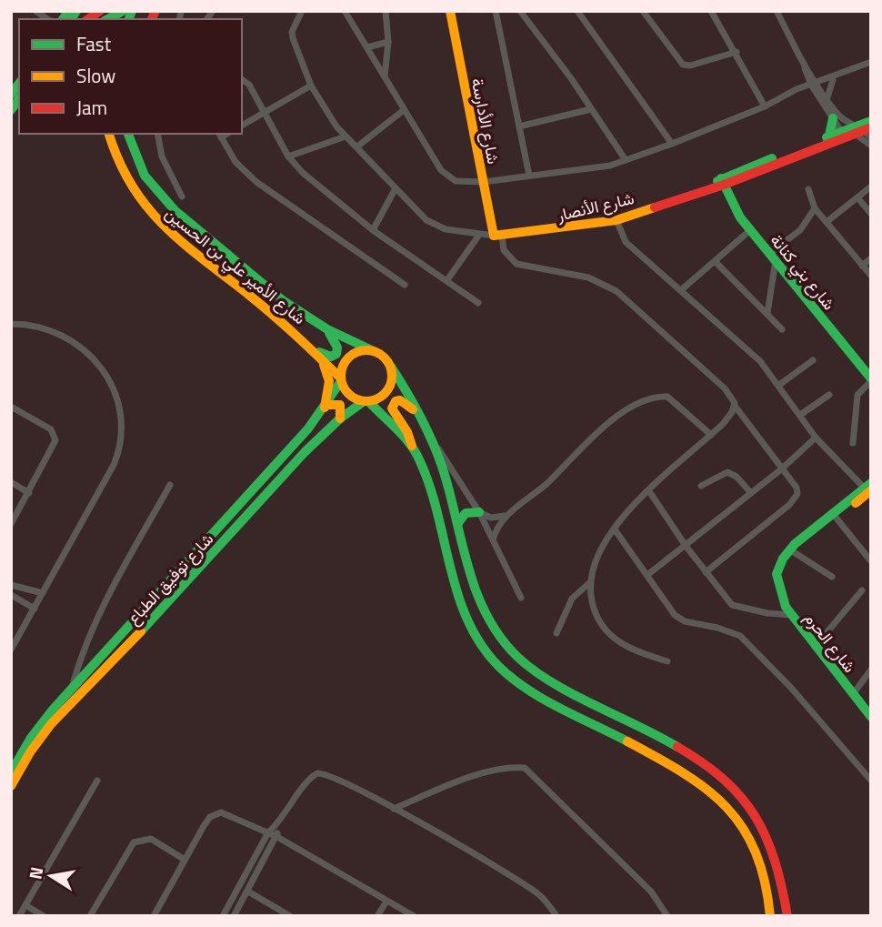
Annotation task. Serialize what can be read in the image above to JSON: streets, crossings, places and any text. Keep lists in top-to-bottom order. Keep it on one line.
{"streets":{"main road":["شارع الأدارسة","شارع الأنصار","شارع الأمير علي بن الحسين","شارع بني كنانة","شارع توفيق الطباع","شارع الحرم"]},"crossings":[["شارع الأدارسة","شارع الأنصار"],["شارع الأنصار","شارع بني كنانة"],["شارع الأمير علي بن الحسين","شارع توفيق الطباع"]],"legend":["Fast","Slow","Jam"],"north":"left"}
